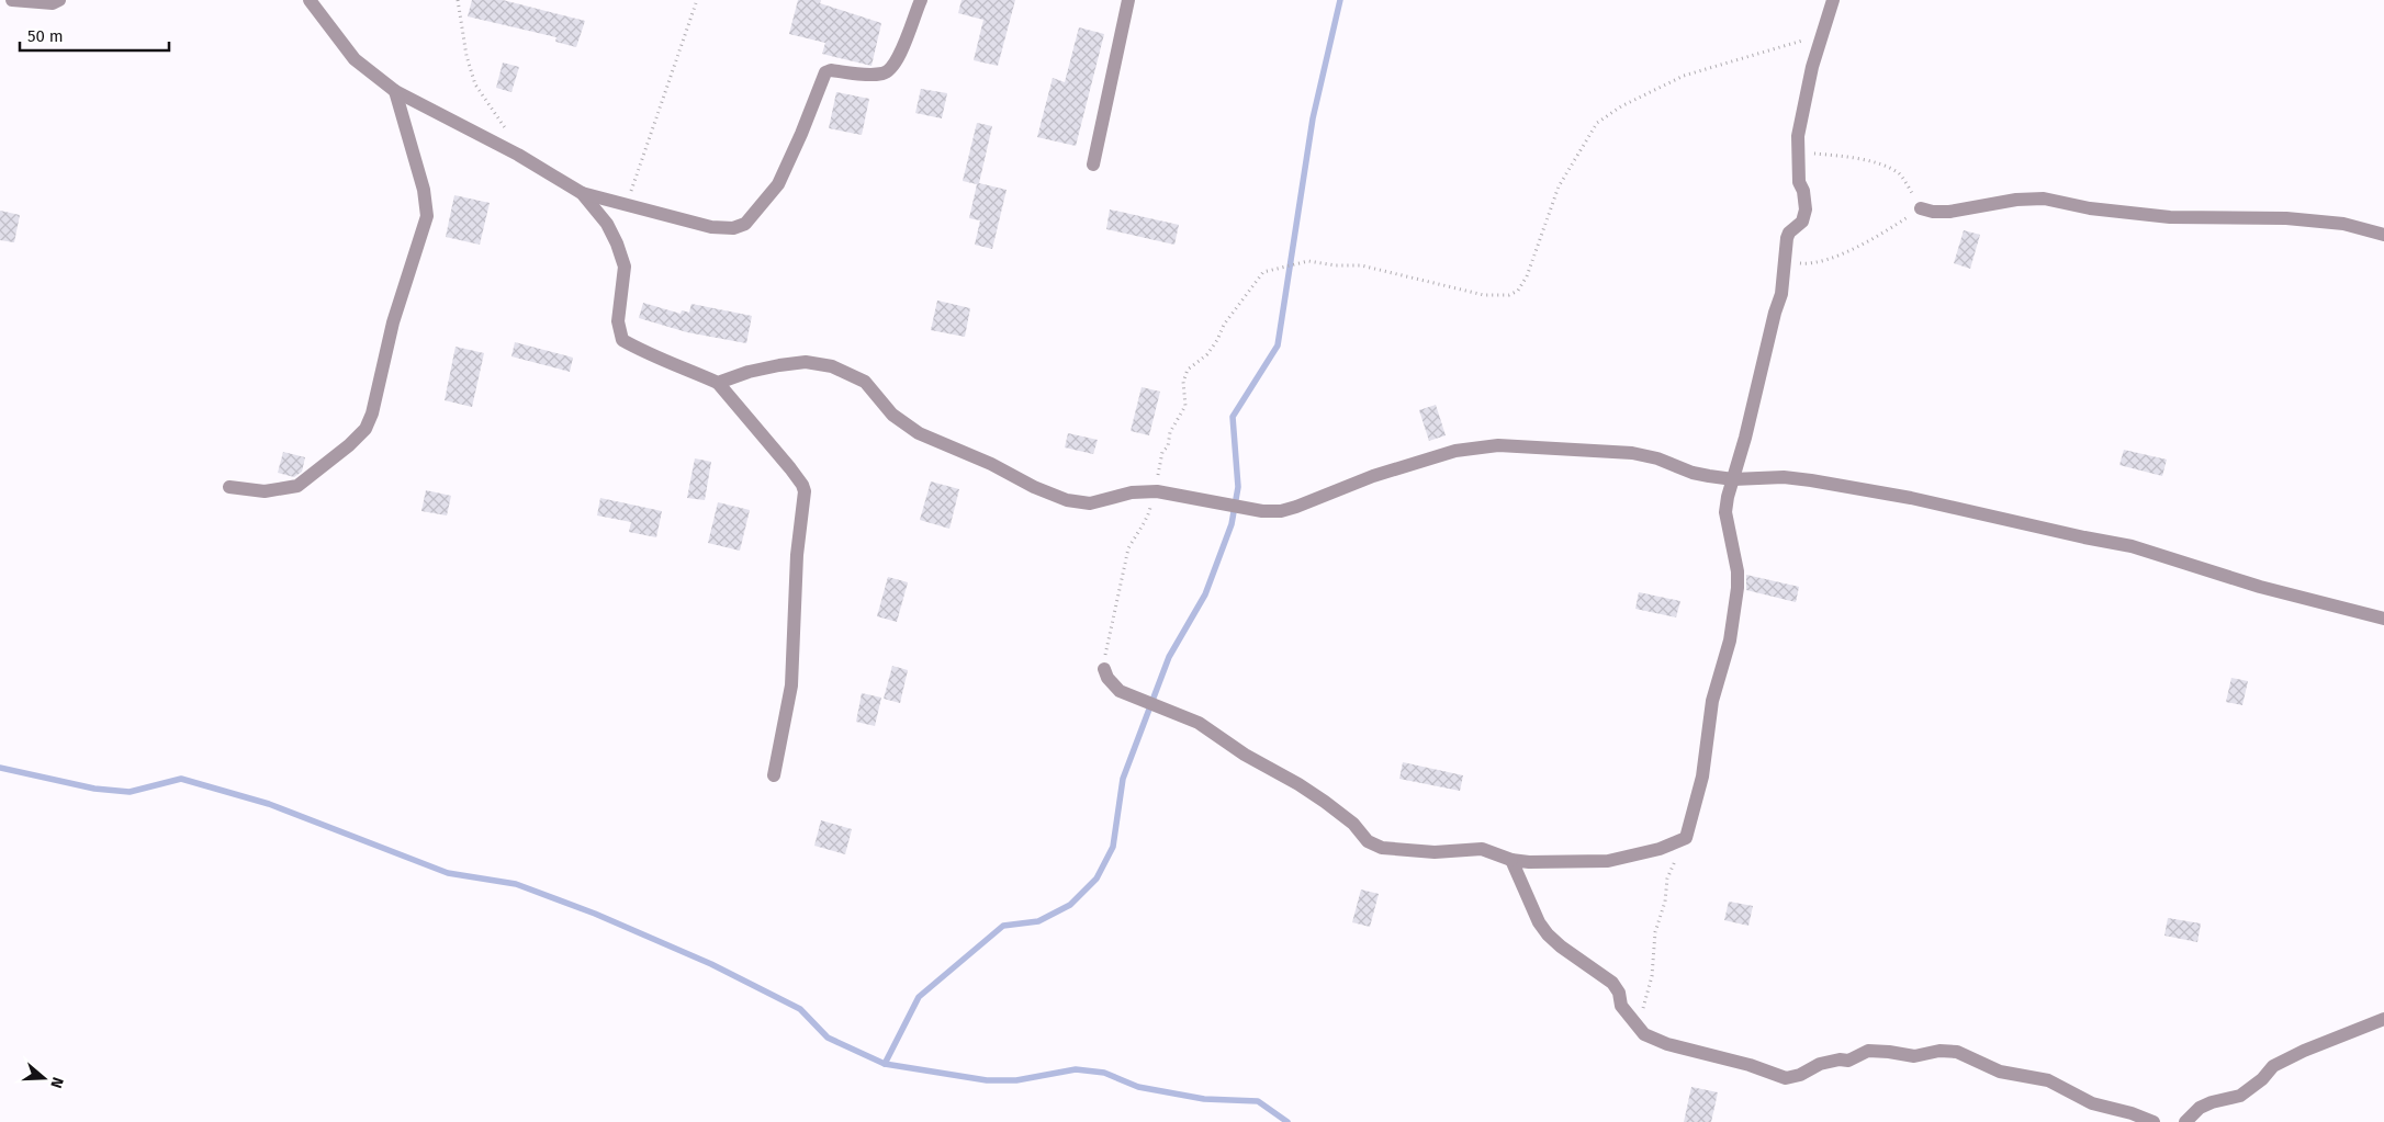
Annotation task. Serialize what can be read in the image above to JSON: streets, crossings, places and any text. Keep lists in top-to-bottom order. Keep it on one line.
{"scale_bar":"50 m","north":"right"}
